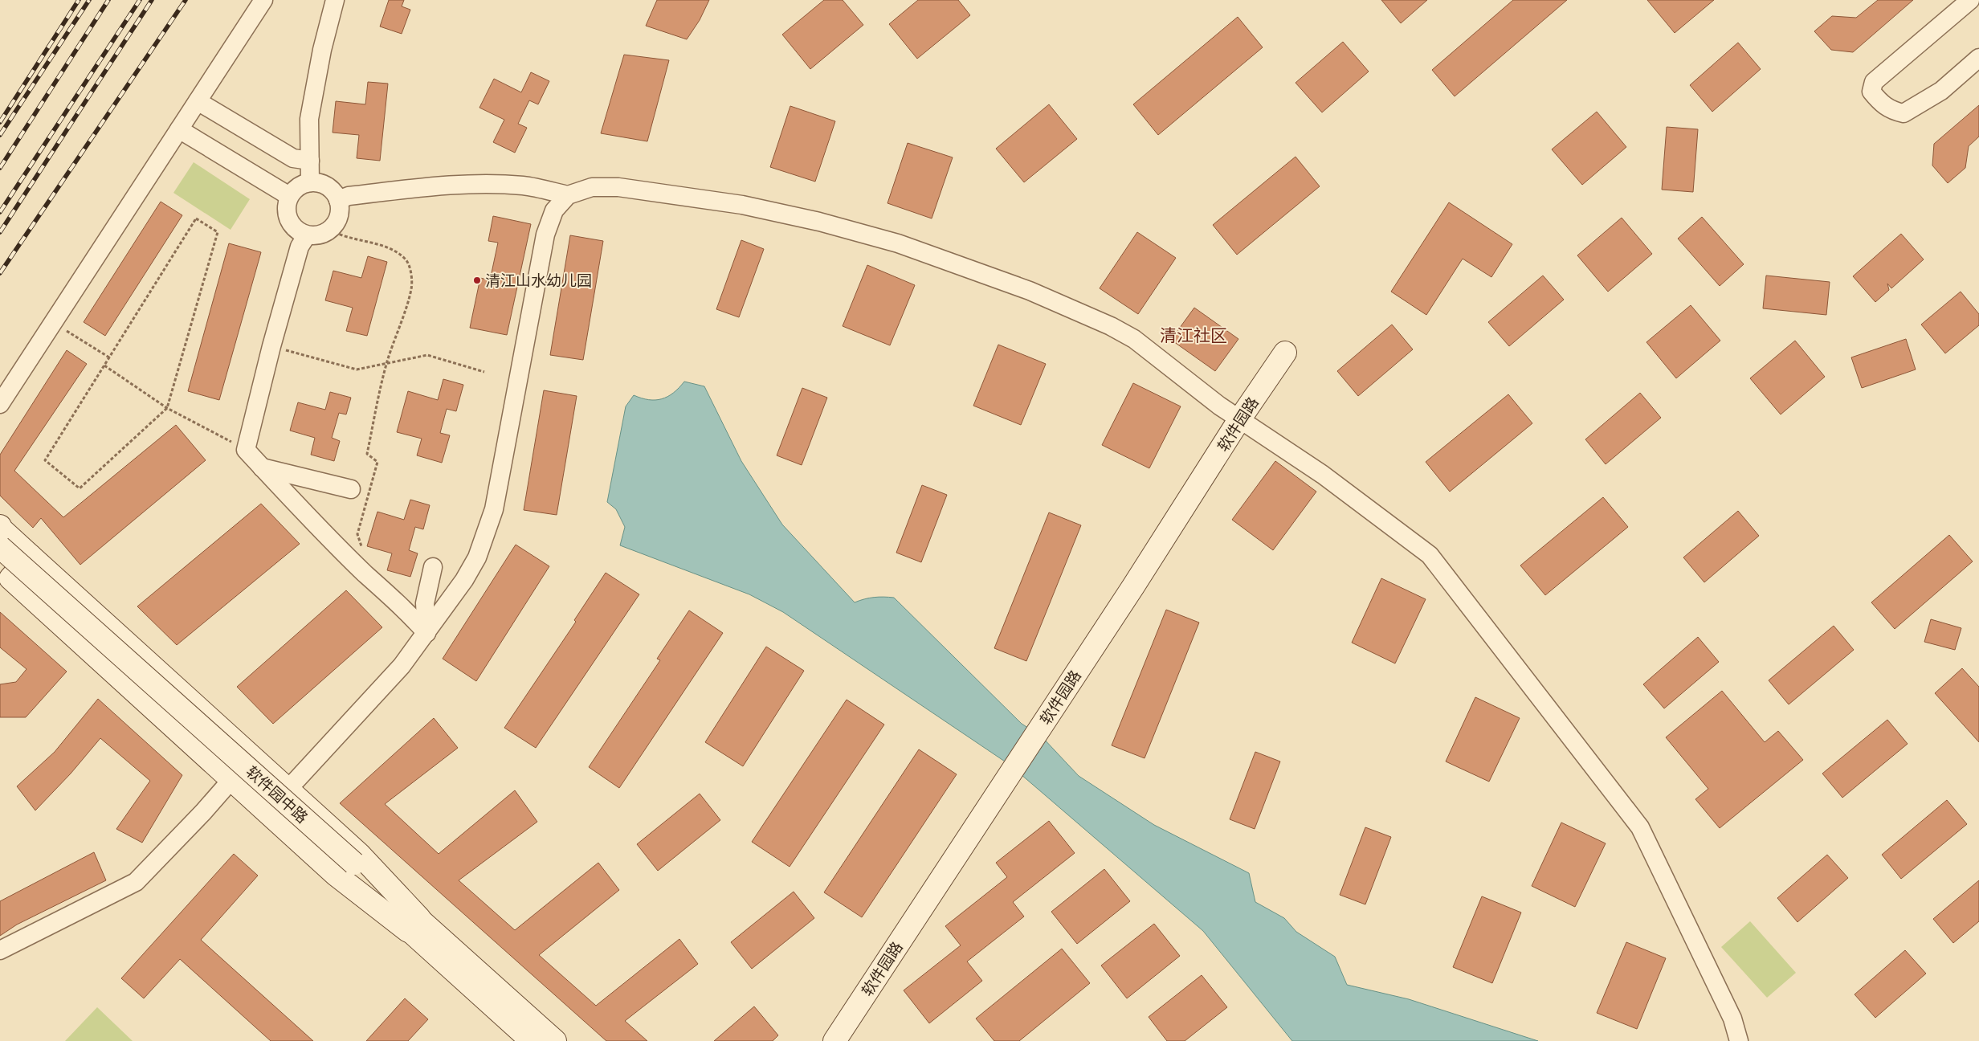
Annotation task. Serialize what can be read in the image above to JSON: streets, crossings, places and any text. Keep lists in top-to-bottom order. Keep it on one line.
{"streets":{"main road":["软件园路","软件园中路"]},"districts":["清江社区"],"places":["清江山水幼儿园"]}
